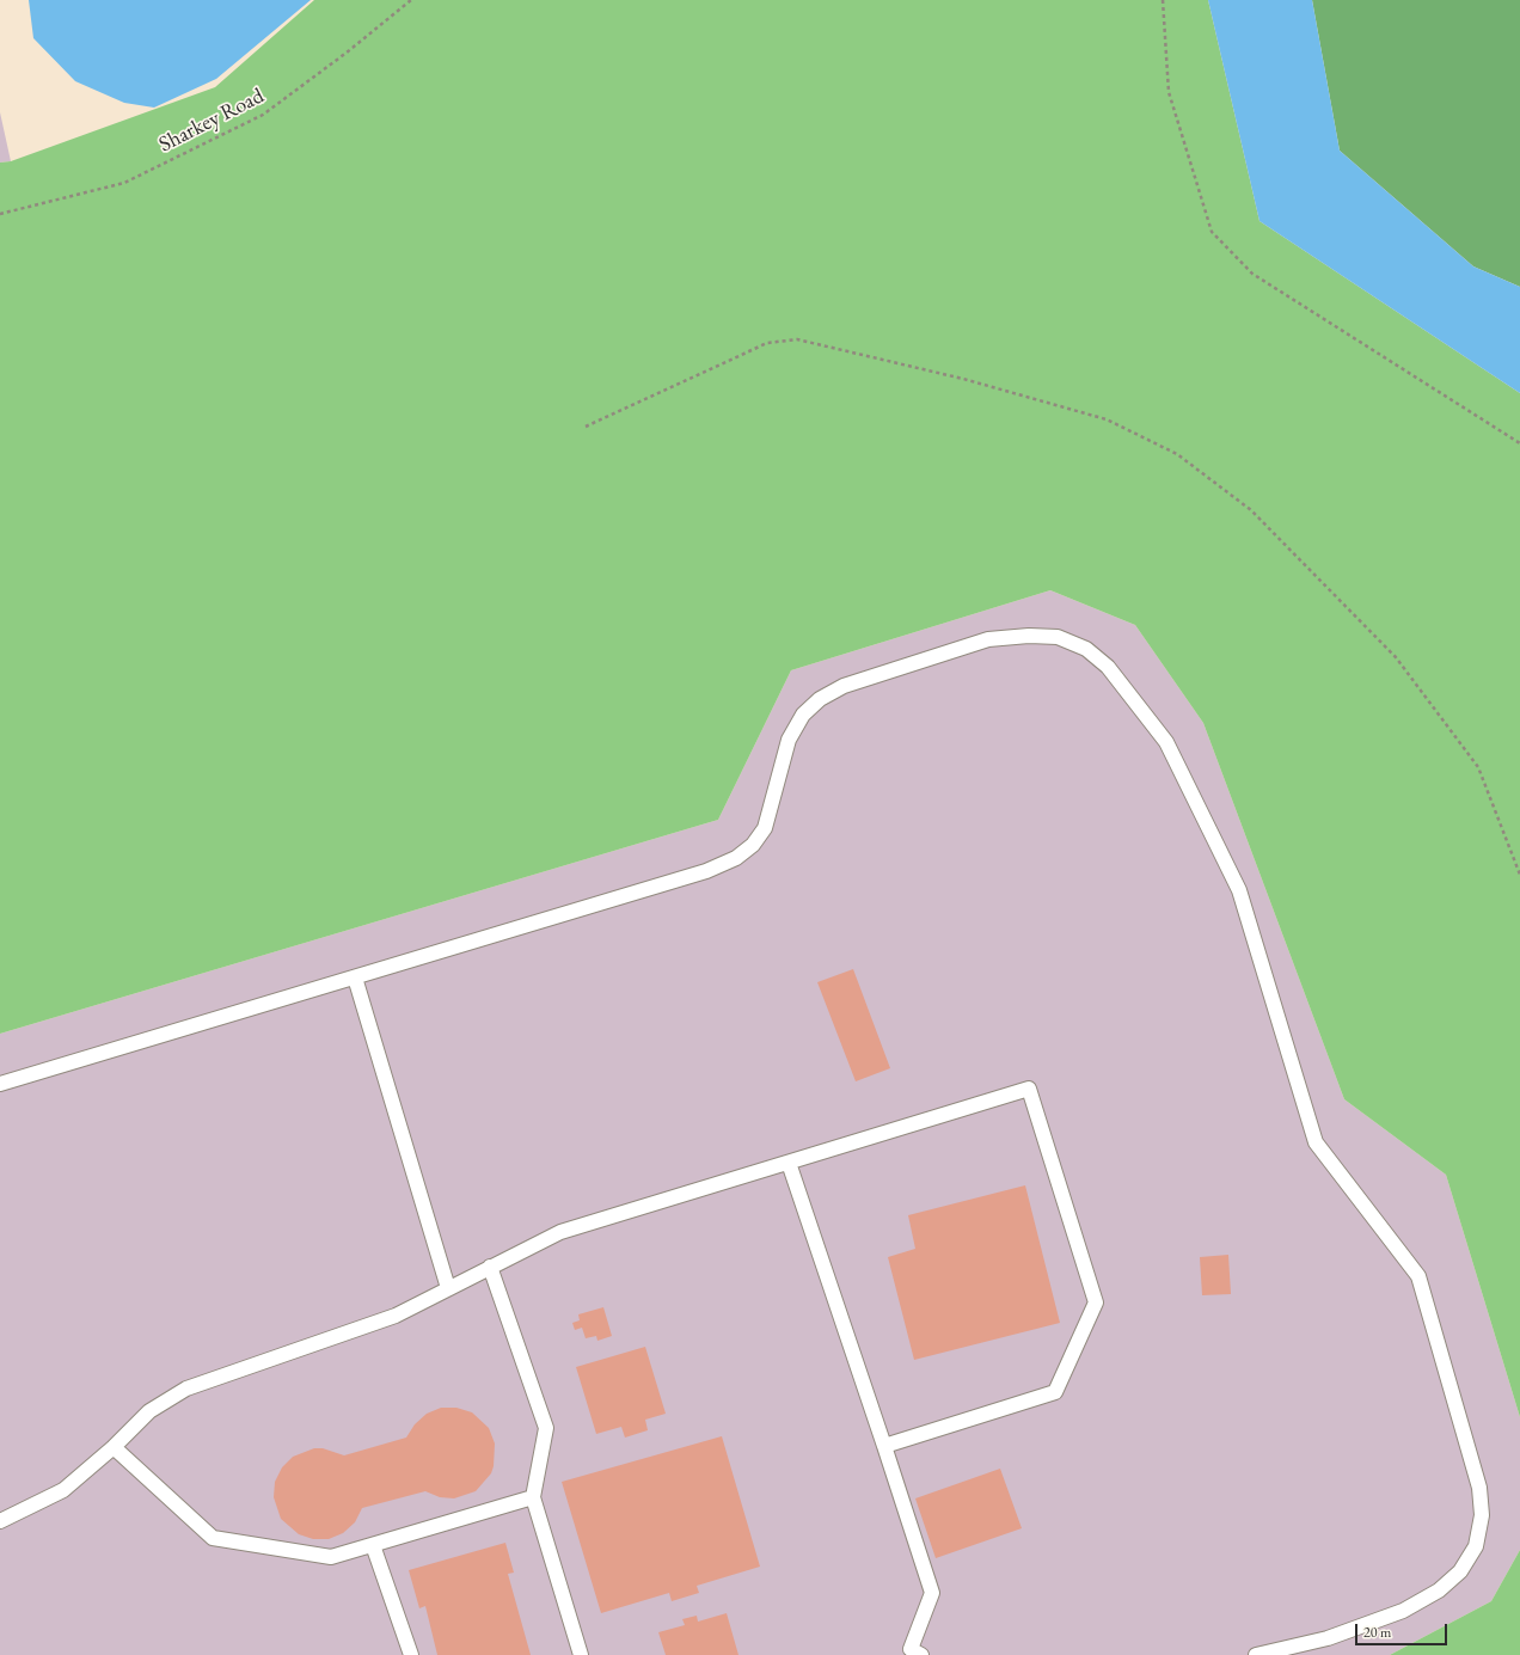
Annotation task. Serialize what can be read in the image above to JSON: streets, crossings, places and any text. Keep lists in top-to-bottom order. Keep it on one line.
{"streets":{"path":["Sharkey Road"]},"scale_bar":"20 m"}
